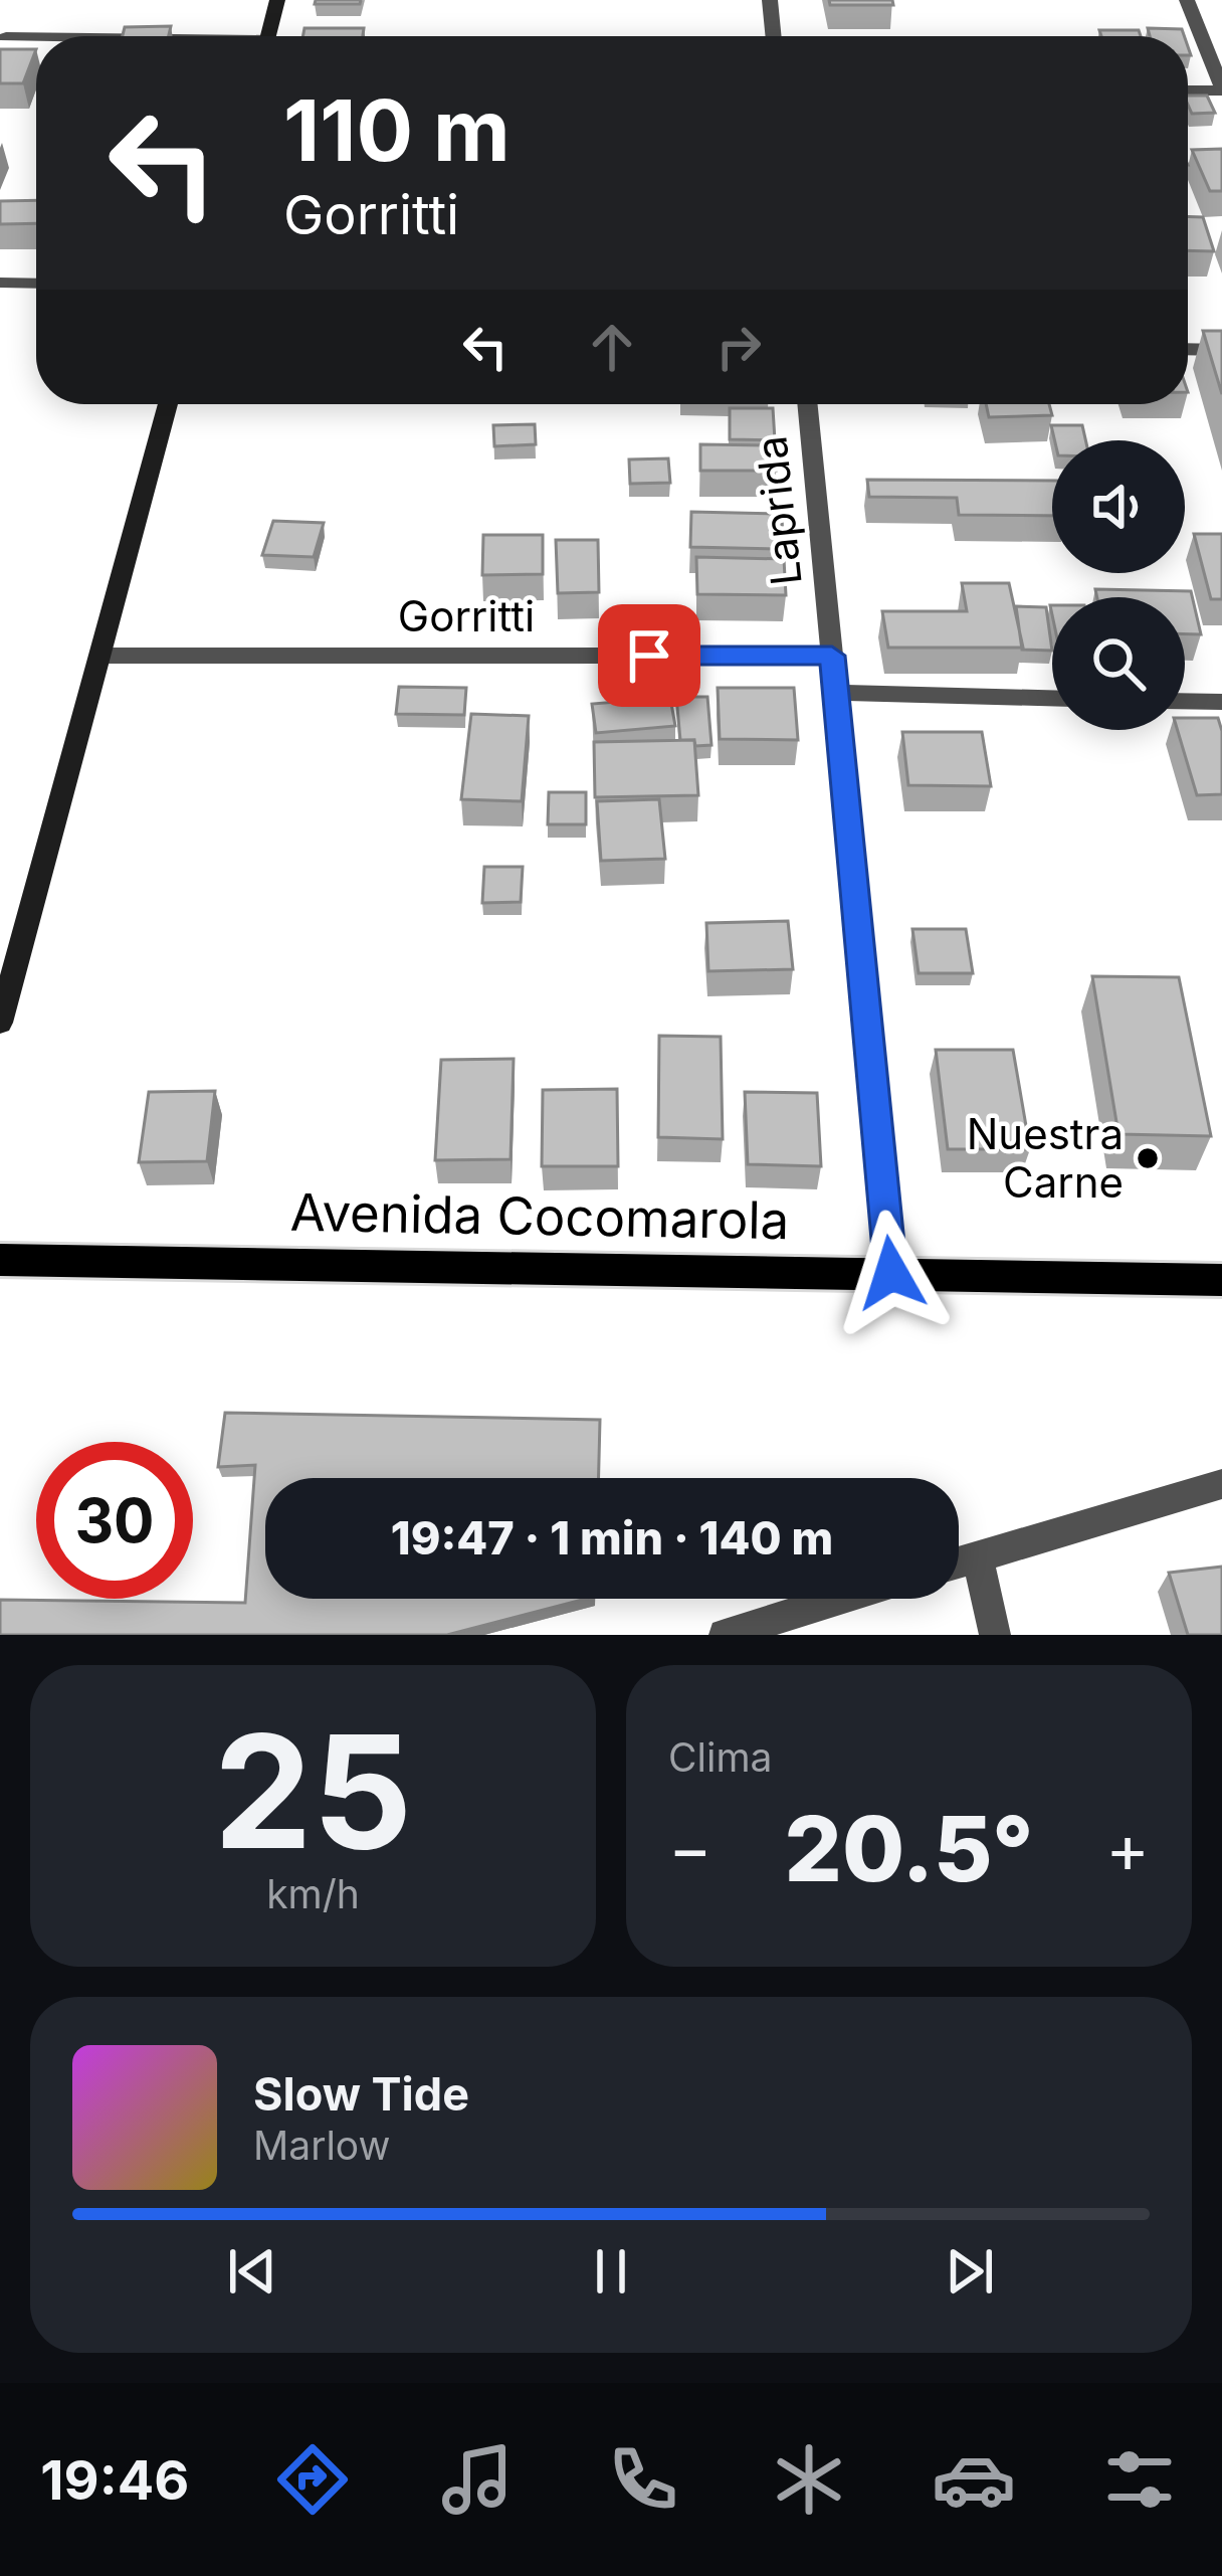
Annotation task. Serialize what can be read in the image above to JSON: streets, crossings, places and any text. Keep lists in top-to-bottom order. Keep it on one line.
{"streets":{"main road":["Avenida Cocomarola"],"street":["Laprida","Gorritti"]},"crossings":[["Laprida","Gorritti"],["Laprida","Avenida Cocomarola"]],"places":["Nuestra Carne"],"page":{"turn":["110 m","Gorritti"],"limit":"30","trip":"19:47 · 1 min · 140 m","tile":[["25","km/h"],"Clima"],"heat":["−","20.5°","+"],"song":["Slow Tide","Marlow"],"tabs":"19:46"}}
